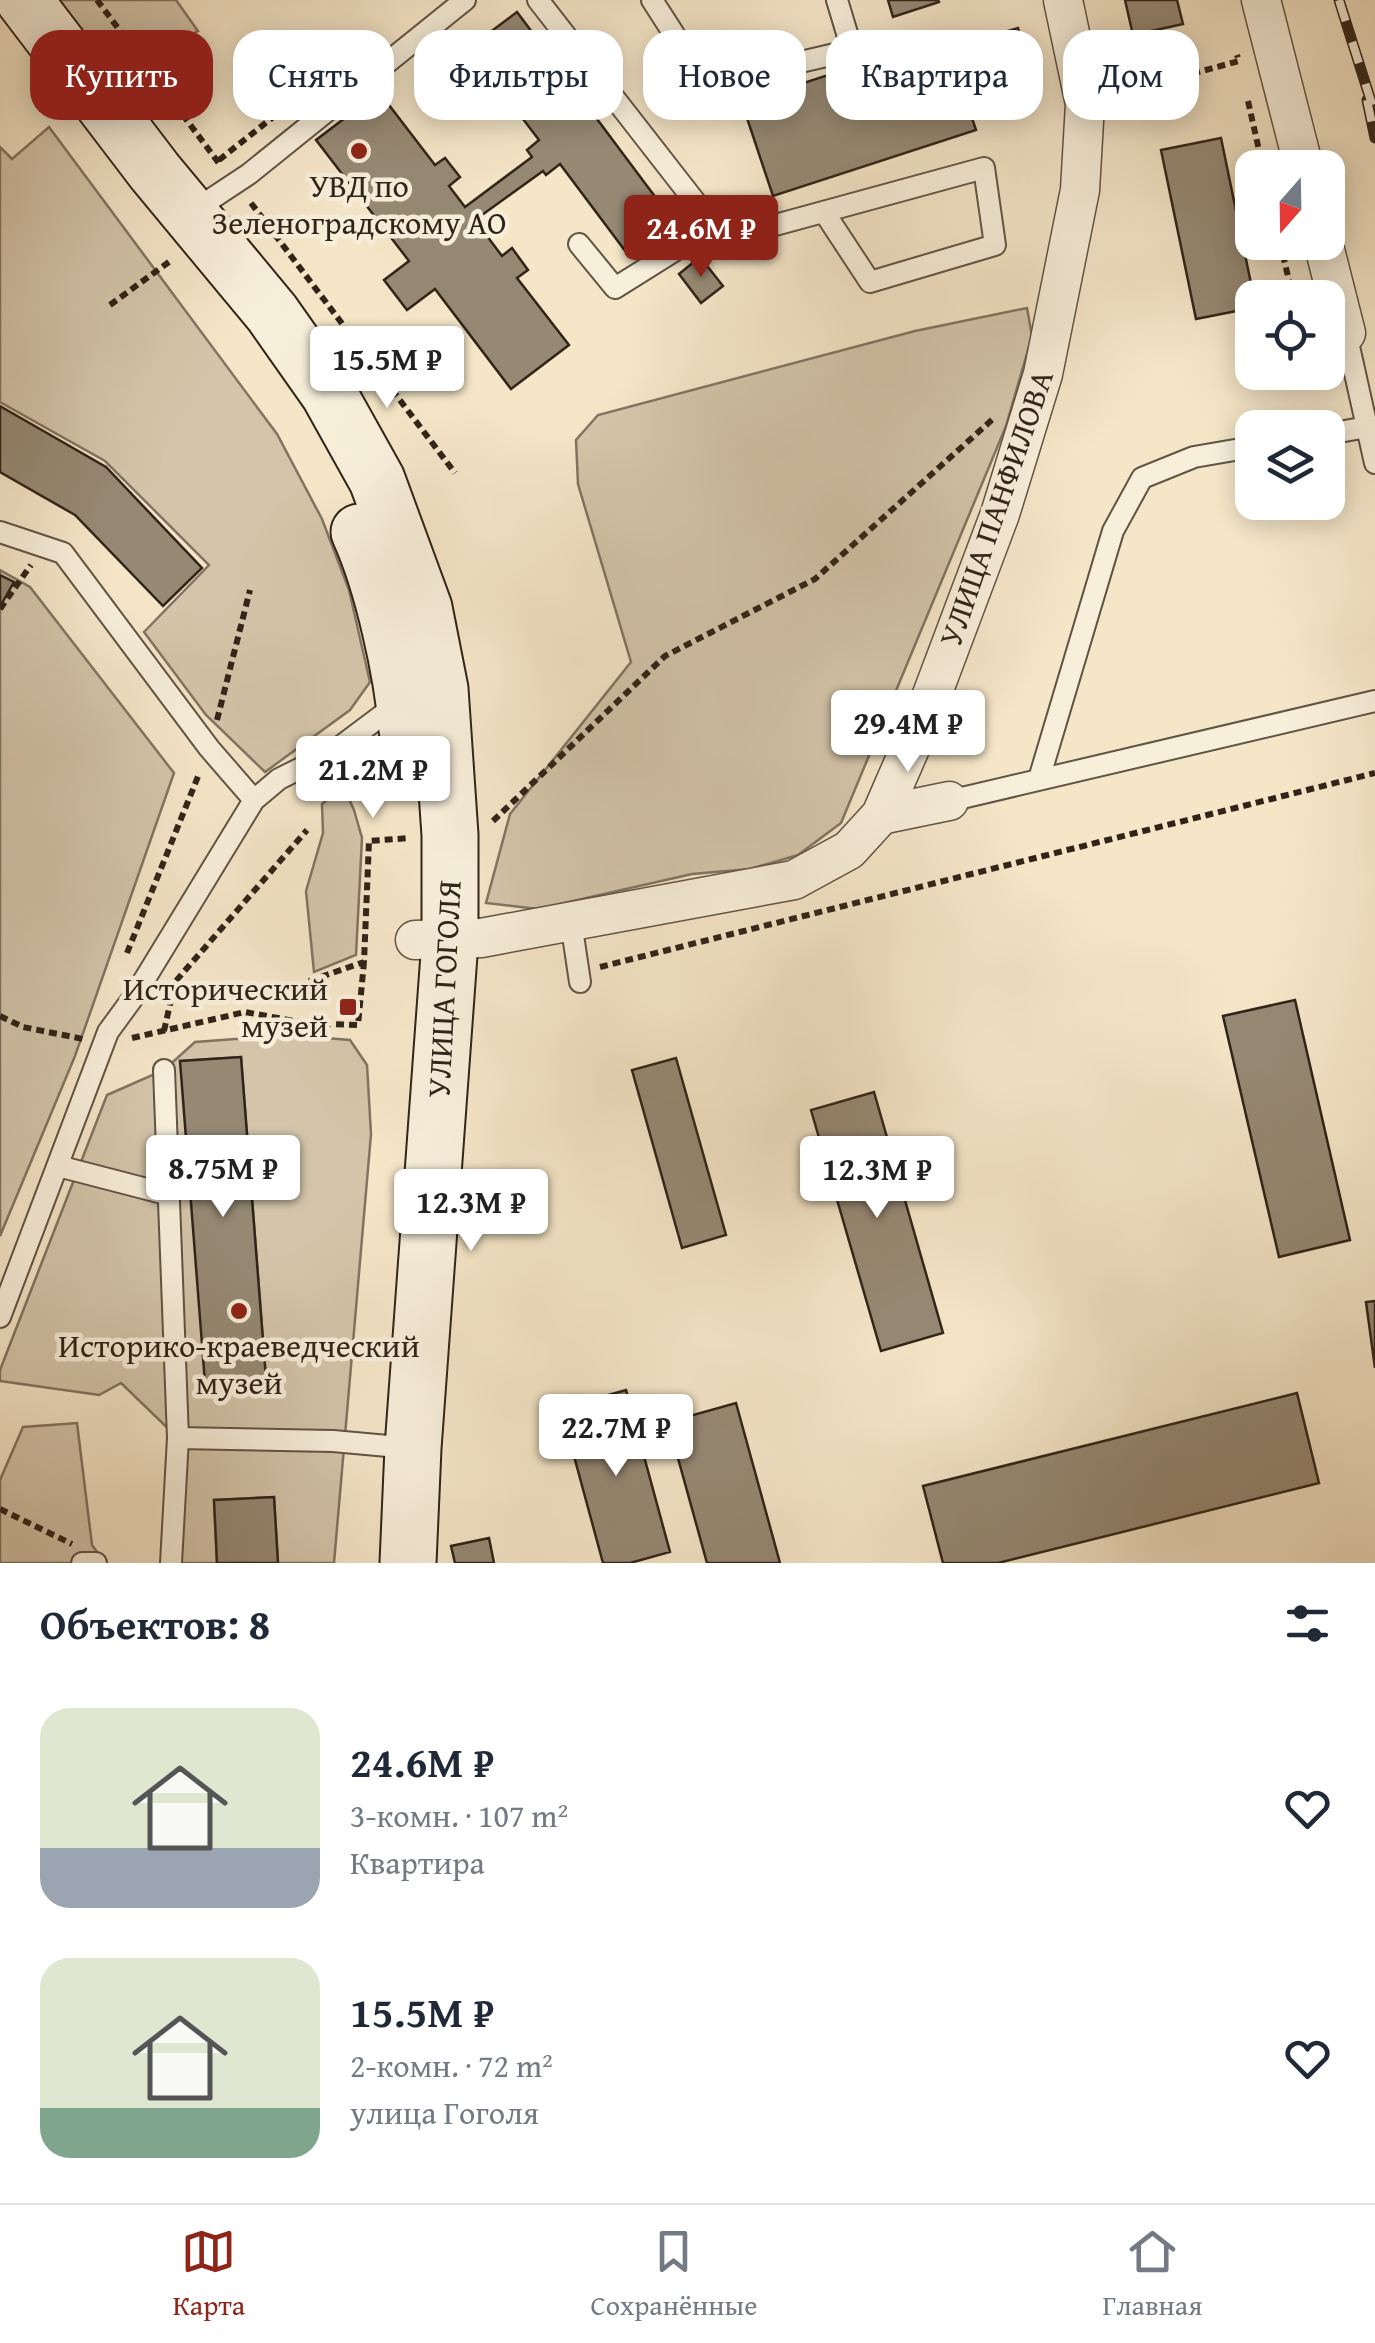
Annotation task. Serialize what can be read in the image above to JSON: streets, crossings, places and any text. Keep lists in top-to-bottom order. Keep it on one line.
{"streets":{"street":["УЛИЦА ПАНФИЛОВА","УЛИЦА ГОГОЛЯ"]},"crossings":[["УЛИЦА ПАНФИЛОВА","УЛИЦА ГОГОЛЯ"]],"places":{"other":["УВД по Зеленоградскому АО","Историко-краеведческий музей"],"transit":["Исторический музей"]},"north":"bottom","page":{"chip":["Купить","Снять","Фильтры","Новое","Квартира","Дом"],"price":["24.6M ₽","15.5M ₽","29.4M ₽","21.2M ₽","8.75M ₽","12.3M ₽","12.3M ₽","22.7M ₽"],"heading":"Объектов: 8","list":[{"name":"24.6M ₽","note":"3-комн. · 107 m² · Квартира"},{"name":"15.5M ₽","note":"2-комн. · 72 m² · улица Гоголя"}],"tabs":["Карта","Сохранённые","Главная"]}}
